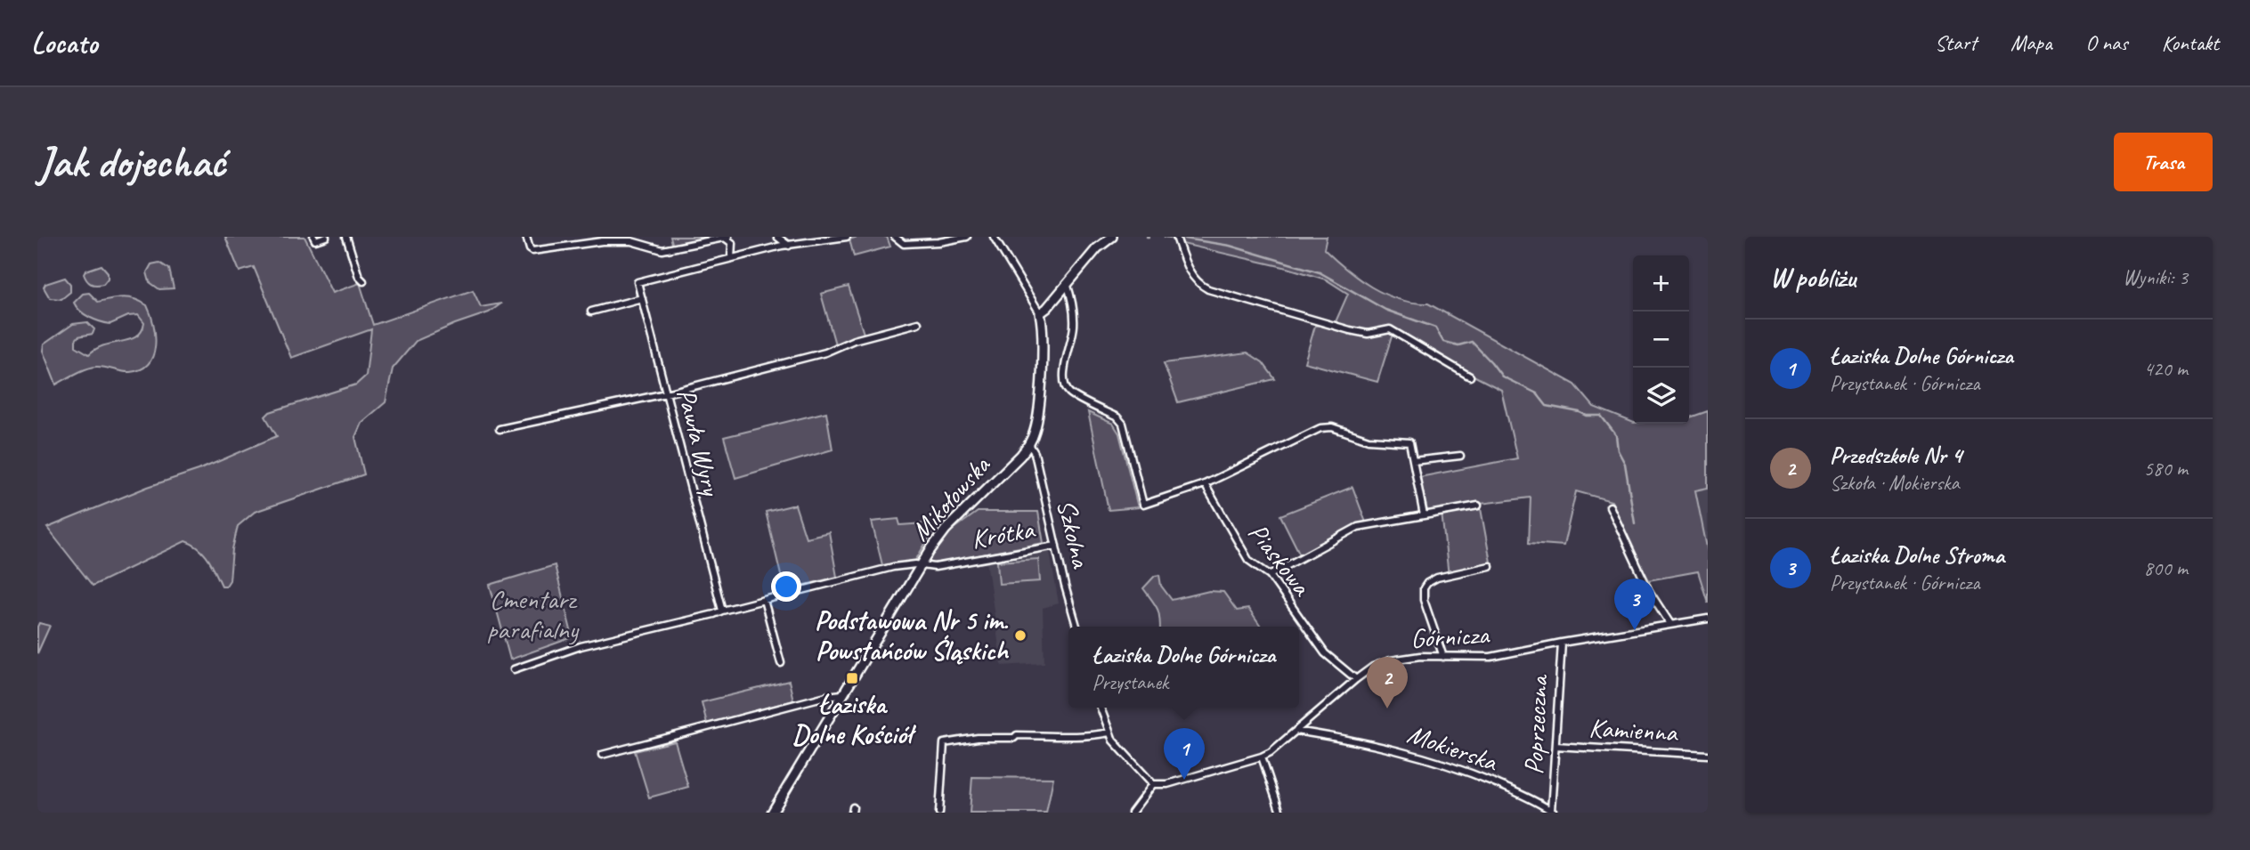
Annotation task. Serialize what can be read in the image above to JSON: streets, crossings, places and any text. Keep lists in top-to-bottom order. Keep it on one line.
{"streets":{"street":["Pawła Wyry","Mikołowska","Szkolna","Krótka","Piaskowa","Górnicza","Poprzeczna","Kamienna","Mokierska"]},"crossings":[["Pawła Wyry","Krótka"],["Mikołowska","Szkolna"],["Mikołowska","Krótka"],["Szkolna","Krótka"],["Piaskowa","Górnicza"],["Górnicza","Poprzeczna"],["Górnicza","Mokierska"],["Poprzeczna","Kamienna"],["Poprzeczna","Mokierska"]],"parks":["Cmentarz parafialny"],"places":{"other":["Podstawowa Nr 5 im. Powstańców Śląskich"],"transit":["Łaziska Dolne Kościół"]},"page":{"header":"Locato","nav":["Start","Mapa","O nas","Kontakt"],"buttons":"Trasa","title":"Jak dojechać","heading":["W pobliżu","Wyniki: 3"],"map_buttons":["+","−"],"list":[{"mark":"1","name":"Łaziska Dolne Górnicza","note":"Przystanek · Górnicza","value":"420 m"},{"mark":"2","name":"Przedszkole Nr 4","note":"Szkoła · Mokierska","value":"580 m"},{"mark":"3","name":"Łaziska Dolne Stroma","note":"Przystanek · Górnicza","value":"800 m"}],"pins":["3","2","1"],"popup":["Łaziska Dolne Górnicza","Przystanek"]}}
